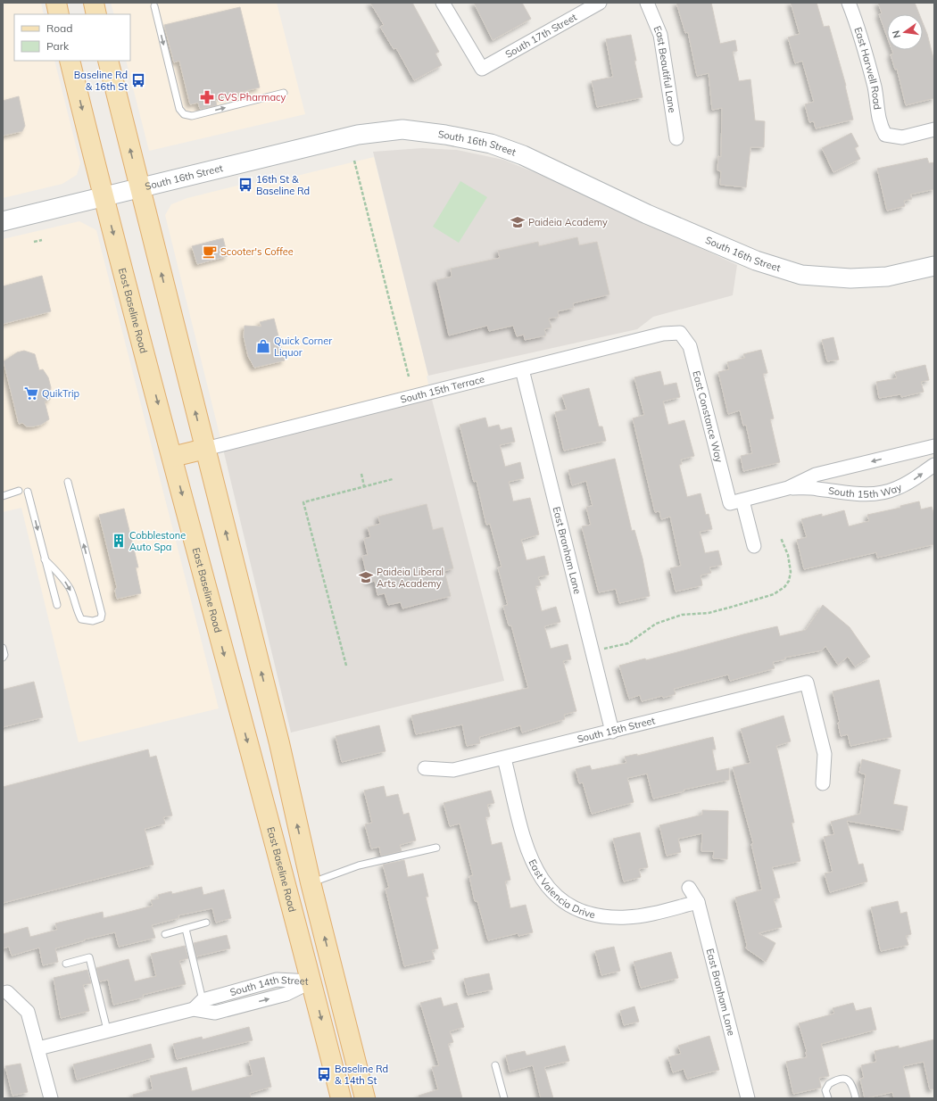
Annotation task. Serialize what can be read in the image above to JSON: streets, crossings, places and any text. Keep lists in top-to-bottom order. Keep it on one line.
{"streets":{"main road":["South 16th Street","East Baseline Road"],"street":["South 17th Street","East Harwell Road","East Beautiful Lane","South 15th Terrace","East Constance Way","South 15th Way","East Branham Lane","South 15th Street","East Valencia Drive","South 14th Street"]},"crossings":[["South 16th Street","East Baseline Road"],["East Baseline Road","South 14th Street"],["South 15th Terrace","East Constance Way"],["South 15th Terrace","East Branham Lane"],["East Constance Way","South 15th Way"],["East Branham Lane","South 15th Street"],["East Branham Lane","East Valencia Drive"],["South 15th Street","East Valencia Drive"]],"places":{"bus stop":["Baseline Rd & 16th St","16th St & Baseline Rd","Baseline Rd & 14th St"],"pharmacy":["CVS Pharmacy"],"school or university":["Paideia Academy","Paideia Liberal Arts Academy"],"cafe":["Scooter's Coffee"],"shop":["Quick Corner Liquor"],"supermarket":["QuikTrip"],"building":["Cobblestone Auto Spa"]},"legend":["Road","Park"],"north":"left"}
